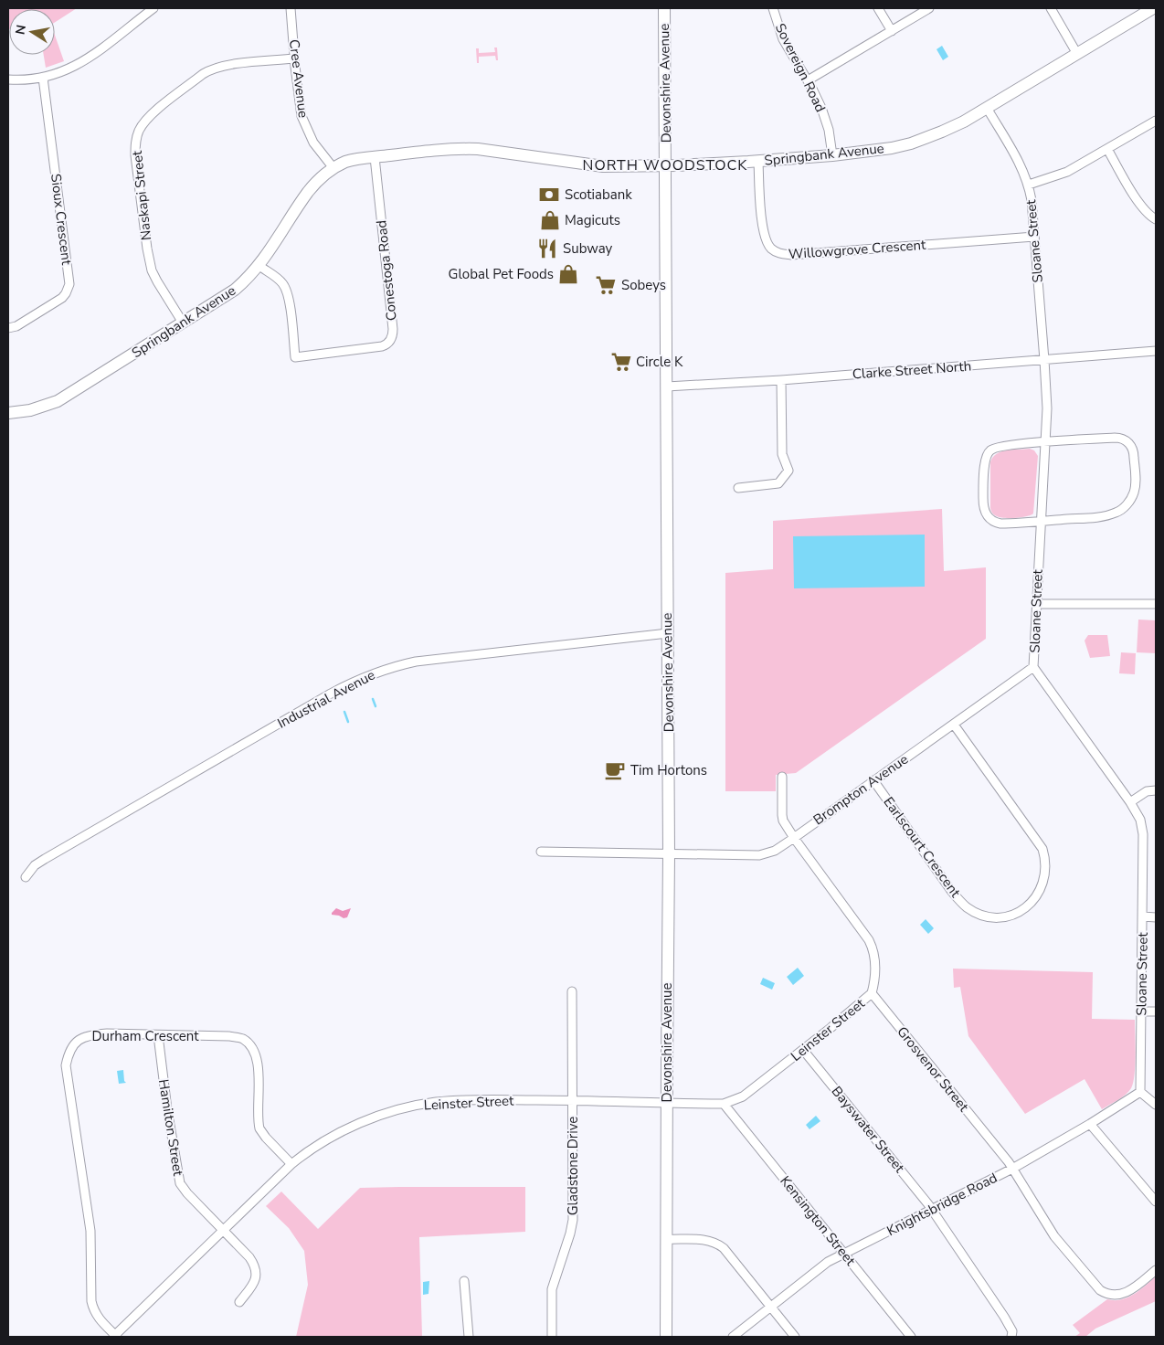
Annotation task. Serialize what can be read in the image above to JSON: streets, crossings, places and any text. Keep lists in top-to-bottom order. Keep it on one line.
{"streets":{"main road":["Devonshire Avenue","Springbank Avenue"],"street":["Sovereign Road","Cree Avenue","Naskapi Street","Sioux Crescent","Sloane Street","Willowgrove Crescent","Conestoga Road","Clarke Street North","Industrial Avenue","Brompton Avenue","Earlscourt Crescent","Leinster Street","Durham Crescent","Grosvenor Street","Hamilton Street","Bayswater Street","Gladstone Drive","Knightsbridge Road","Kensington Street"]},"crossings":[["Sovereign Road","Springbank Avenue"],["Cree Avenue","Springbank Avenue"],["Cree Avenue","Naskapi Street"],["Devonshire Avenue","Springbank Avenue"],["Devonshire Avenue","Clarke Street North"],["Devonshire Avenue","Industrial Avenue"],["Devonshire Avenue","Brompton Avenue"],["Devonshire Avenue","Leinster Street"],["Springbank Avenue","Naskapi Street"],["Springbank Avenue","Sloane Street"],["Springbank Avenue","Willowgrove Crescent"],["Springbank Avenue","Conestoga Road"],["Sloane Street","Willowgrove Crescent"],["Sloane Street","Clarke Street North"],["Sloane Street","Brompton Avenue"],["Sloane Street","Knightsbridge Road"],["Brompton Avenue","Earlscourt Crescent"],["Leinster Street","Durham Crescent"],["Leinster Street","Grosvenor Street"],["Leinster Street","Hamilton Street"],["Leinster Street","Bayswater Street"],["Leinster Street","Gladstone Drive"],["Leinster Street","Kensington Street"],["Durham Crescent","Hamilton Street"],["Grosvenor Street","Knightsbridge Road"],["Bayswater Street","Knightsbridge Road"],["Knightsbridge Road","Kensington Street"]],"districts":["NORTH WOODSTOCK"],"places":{"bank":["Scotiabank"],"shop":["Magicuts","Global Pet Foods"],"restaurant":["Subway"],"supermarket":["Sobeys","Circle K"],"cafe":["Tim Hortons"]},"north":"left"}
